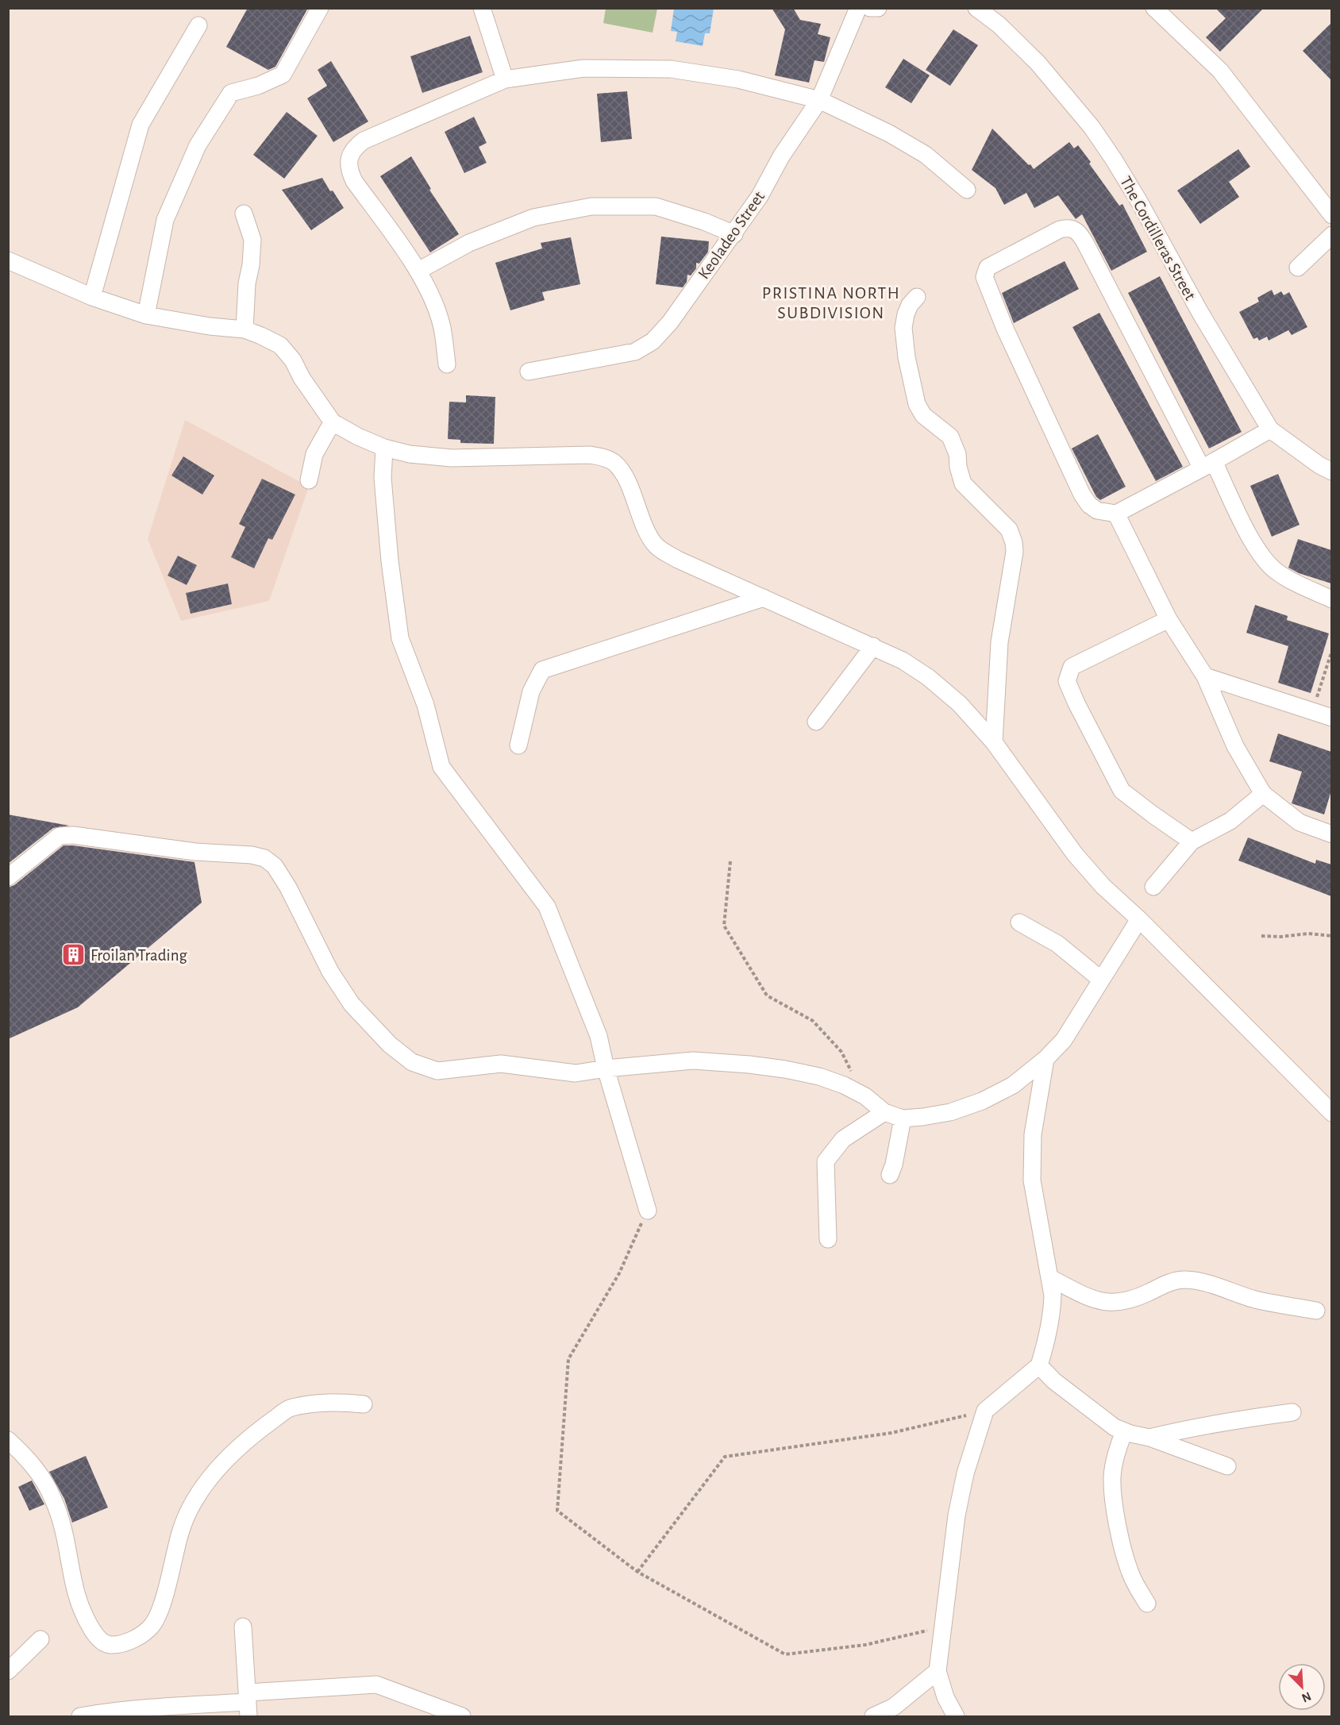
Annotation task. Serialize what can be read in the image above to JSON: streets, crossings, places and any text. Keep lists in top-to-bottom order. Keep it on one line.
{"streets":{"street":["Keoladeo Street","The Cordilleras Street"]},"districts":["PRISTINA NORTH SUBDIVISION"],"places":{"building":["Froilan Trading"]},"north":"bottom right"}
